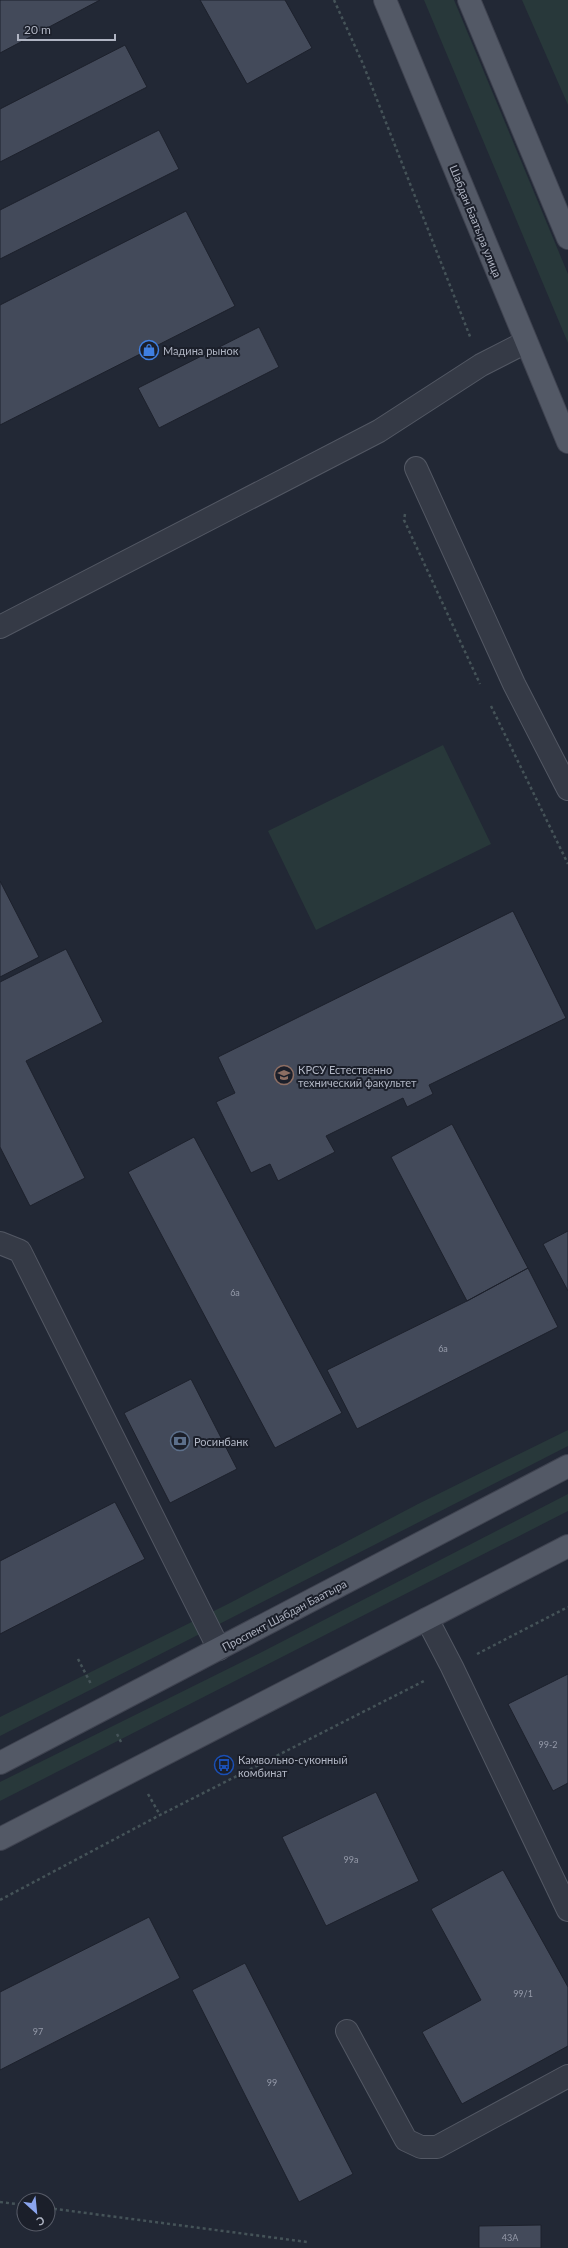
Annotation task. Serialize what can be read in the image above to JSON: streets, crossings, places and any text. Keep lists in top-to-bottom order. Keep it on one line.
{"streets":{"main road":["Шабдан Баатыра улица","Проспект Шабдан Баатыра"]},"places":{"shop":["Мадина рынок"],"school or university":["КРСУ Естественно технический факультет"],"bank":["Росинбанк"],"bus stop":["Камвольно-суконный комбинат"]},"house_numbers":["6а","6а","99-2","99a","99/1","97","99","43А"],"scale_bar":"20 m","north":"bottom right"}
